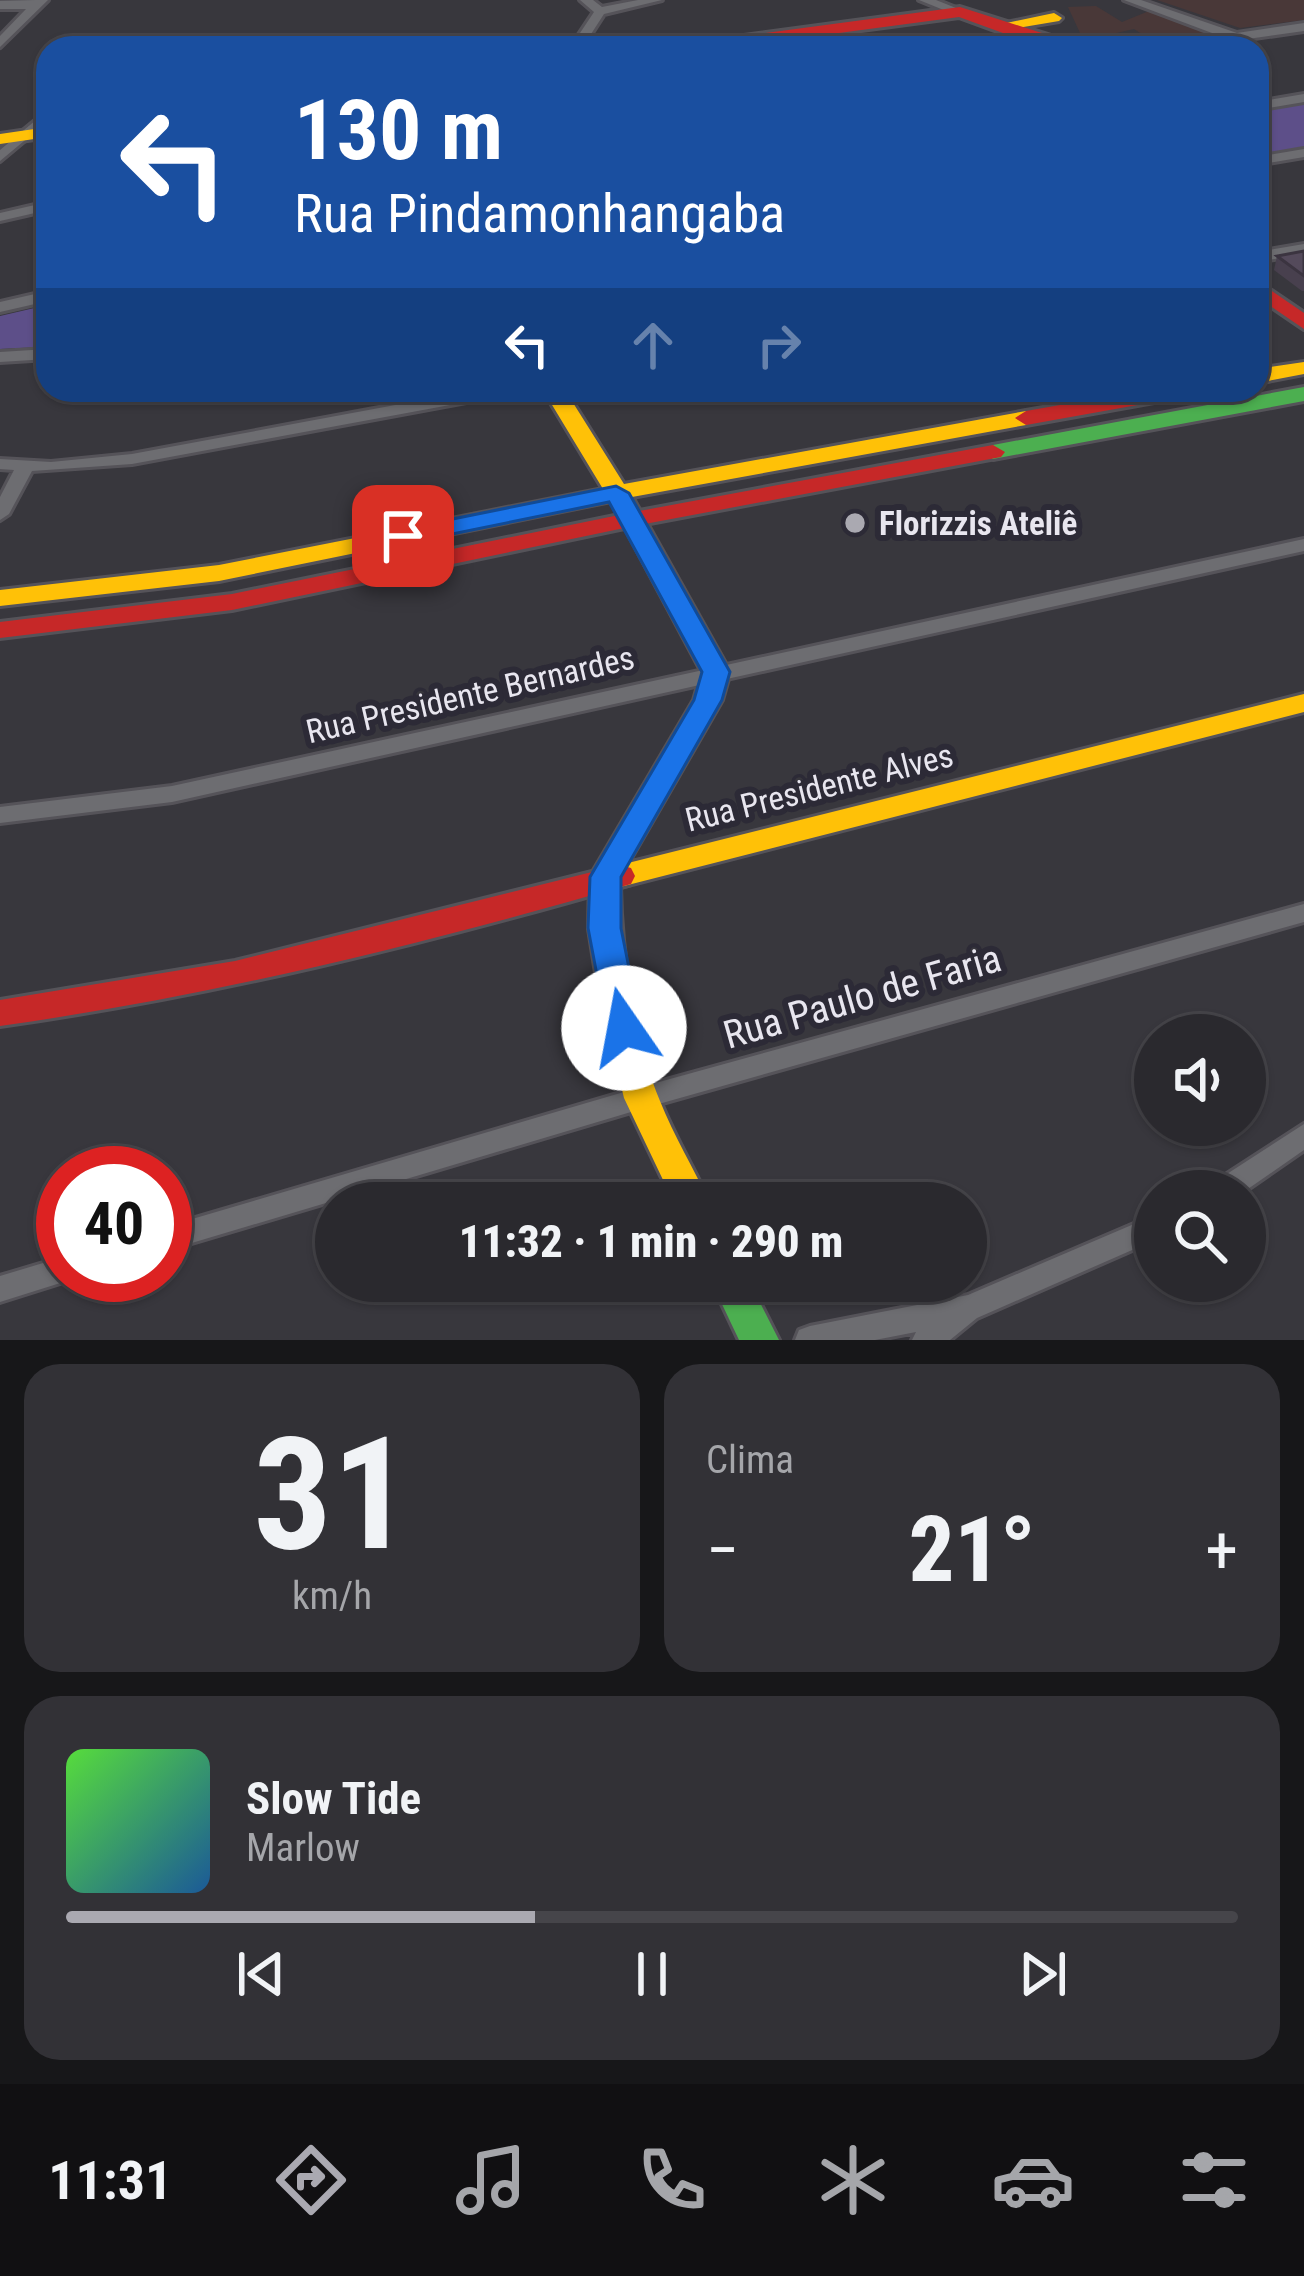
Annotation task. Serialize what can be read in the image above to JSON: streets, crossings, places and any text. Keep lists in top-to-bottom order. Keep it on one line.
{"streets":{"street":["Rua Presidente Bernardes","Rua Presidente Alves","Rua Paulo de Faria"]},"places":["Florizzis Ateliê"],"page":{"turn":["130 m","Rua Pindamonhangaba"],"limit":"40","trip":"11:32 · 1 min · 290 m","tile":[["31","km/h"],"Clima"],"heat":["−","21°","+"],"song":["Slow Tide","Marlow"],"tabs":"11:31"}}
